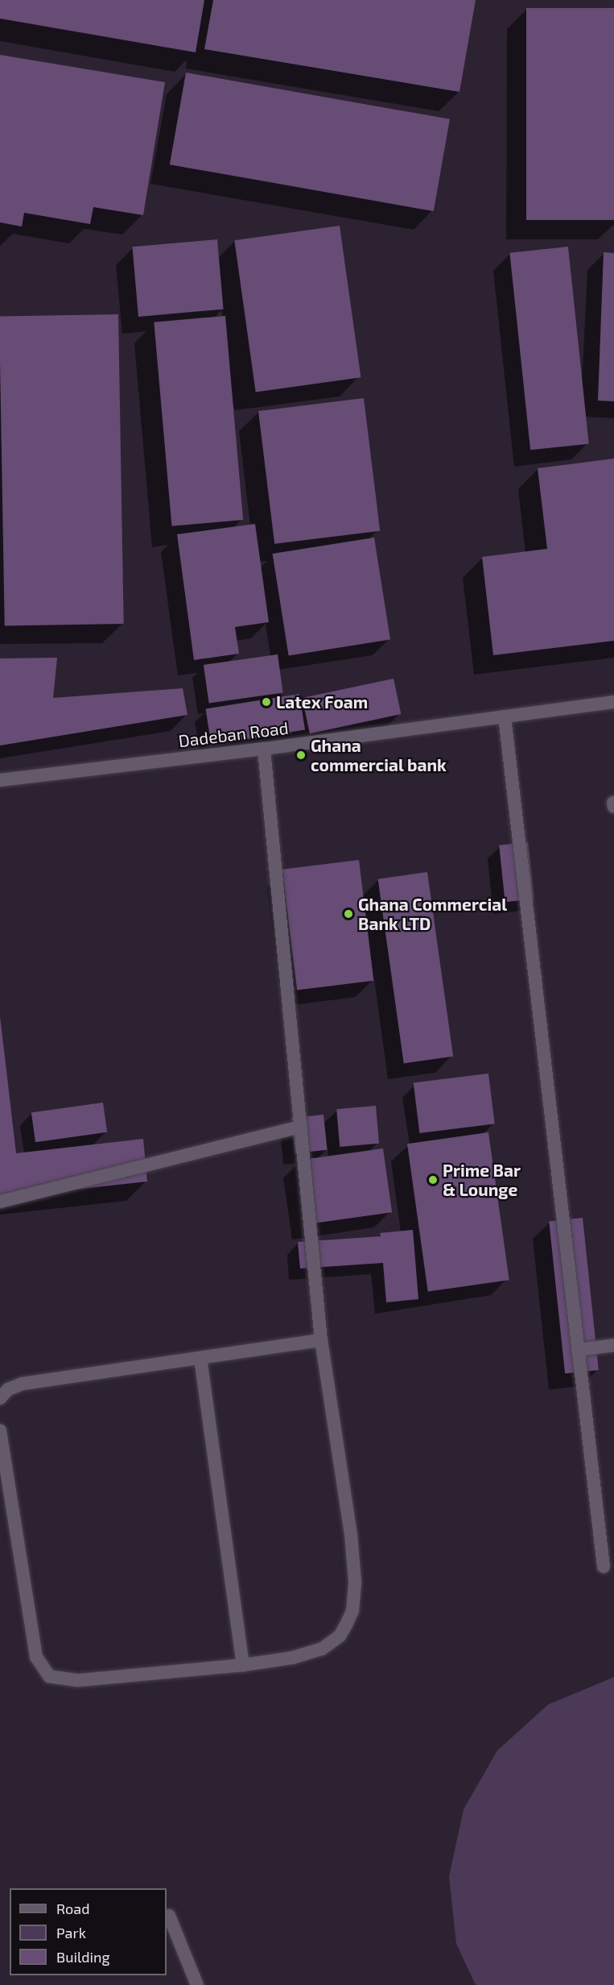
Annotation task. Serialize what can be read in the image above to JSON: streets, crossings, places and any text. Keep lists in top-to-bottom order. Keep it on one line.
{"streets":{"street":["Dadeban Road"]},"places":["Latex Foam","Ghana commercial bank","Ghana Commercial Bank LTD","Prime Bar & Lounge"],"legend":["Road","Park","Building"]}
